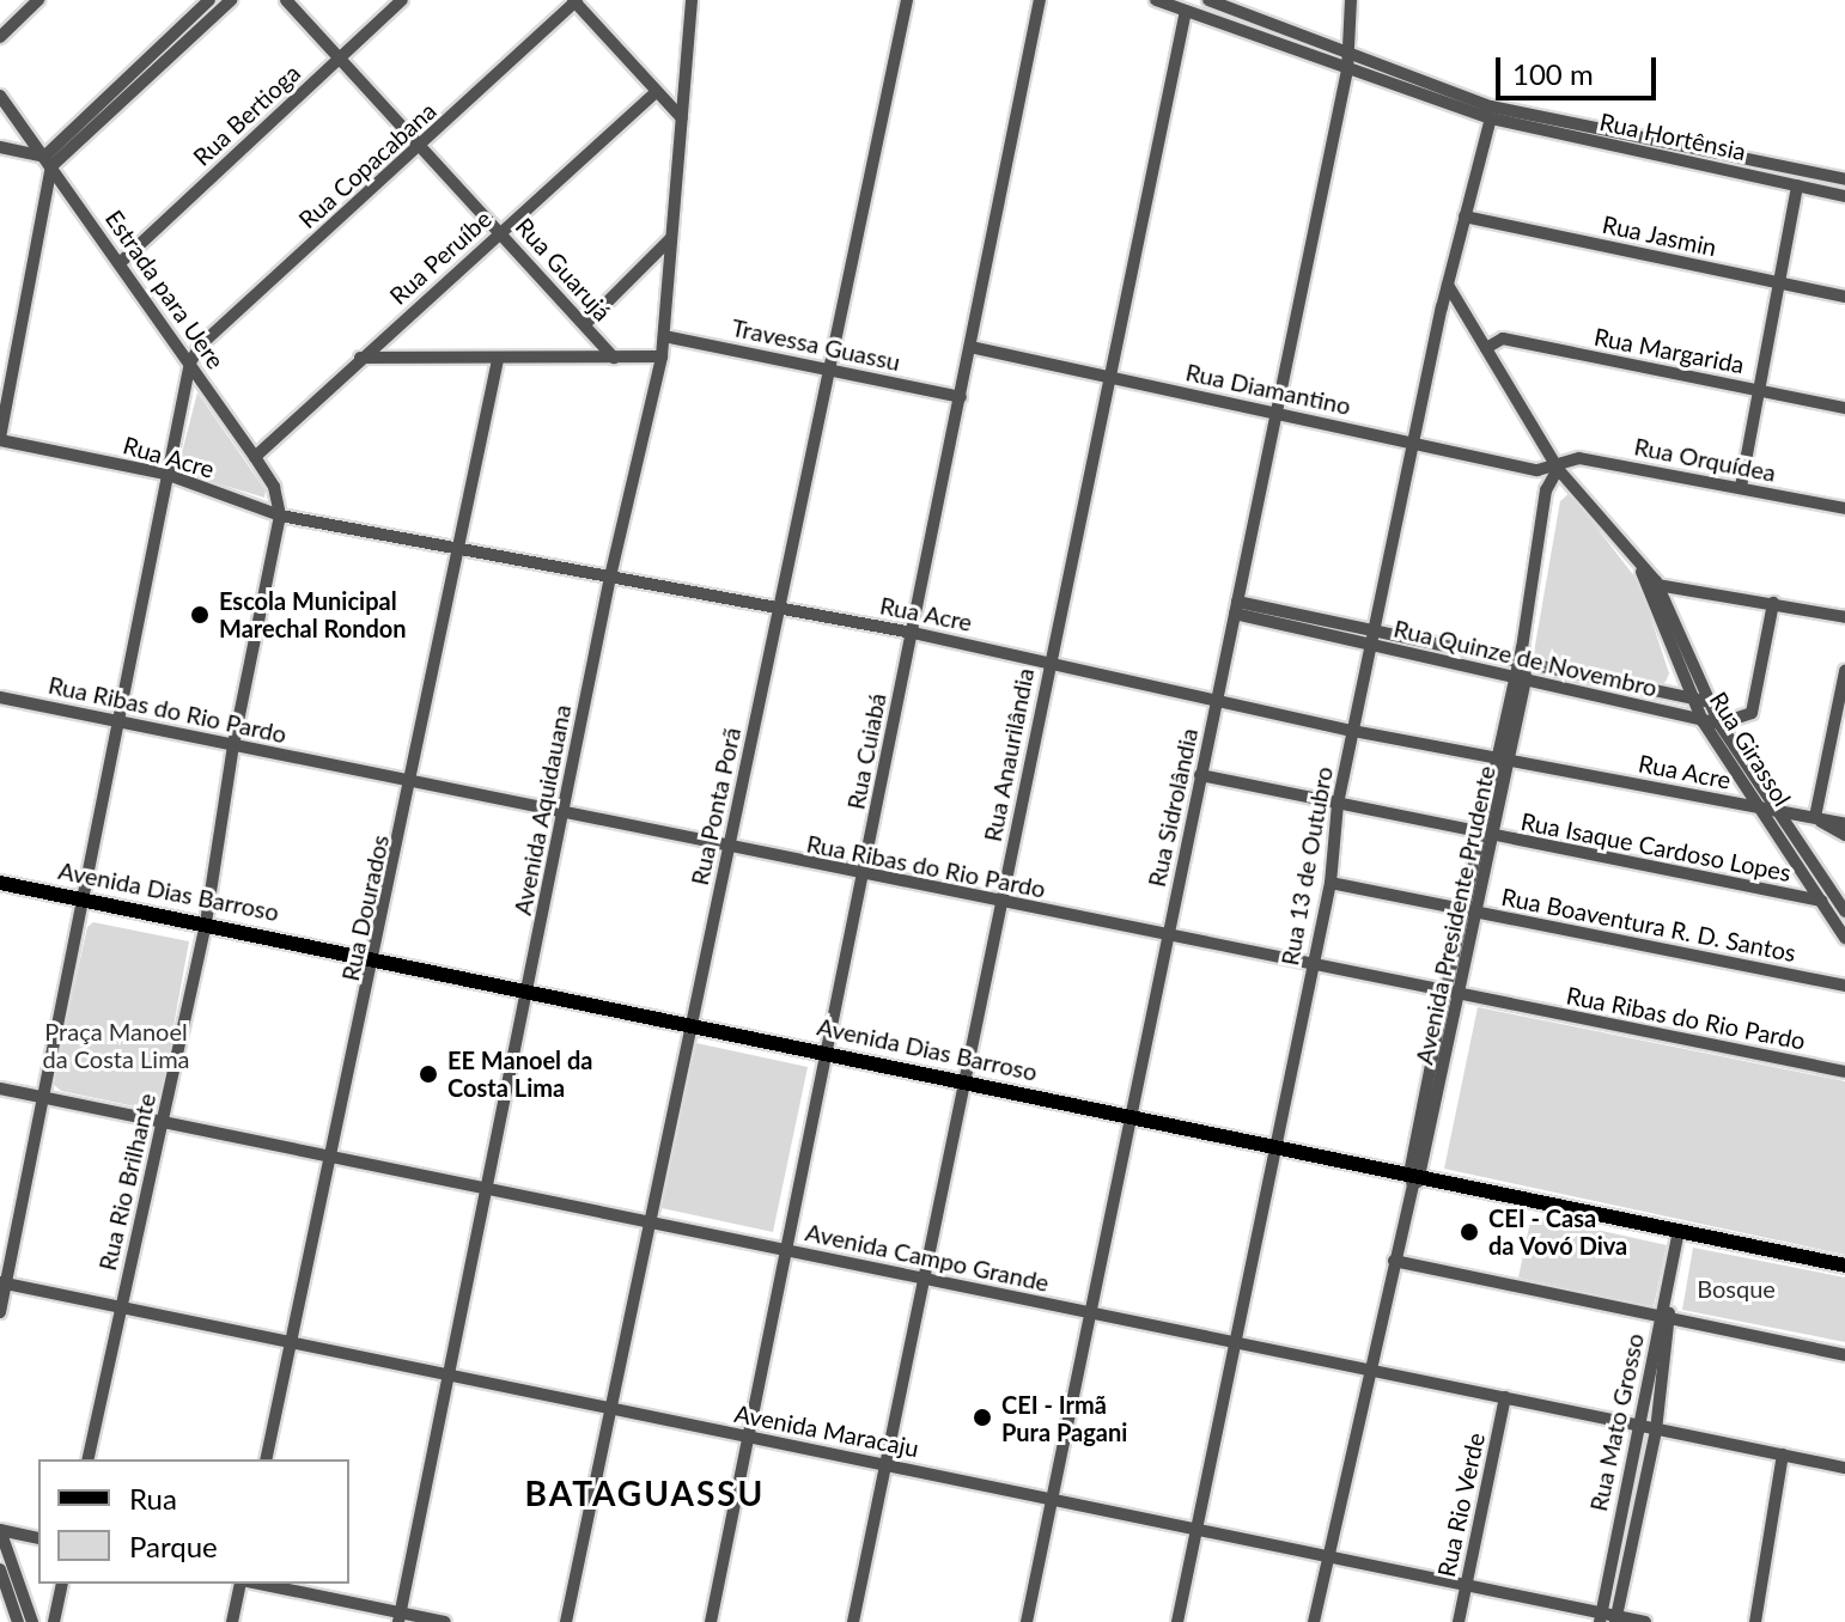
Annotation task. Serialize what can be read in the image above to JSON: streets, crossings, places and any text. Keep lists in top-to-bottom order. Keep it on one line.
{"streets":{"main road":["Avenida Dias Barroso"],"street":["Rua Bertioga","Rua Hortênsia","Rua Copacabana","Rua Jasmin","Rua Peruíbe","Rua Guarujá","Estrada para Uere","Travessa Guassu","Rua Margarida","Rua Diamantino","Rua Acre","Rua Orquídea","Rua Quinze de Novembro","Rua Ribas do Rio Pardo","Rua Girassol","Rua Cuiabá","Rua Anaurilândia","Rua Ponta Porã","Rua Sidrolândia","Avenida Aquidauana","Rua Isaque Cardoso Lopes","Rua 13 de Outubro","Rua Dourados","Avenida Presidente Prudente","Rua Boaventura R. D. Santos","Rua Rio Brilhante","Avenida Campo Grande","Rua Mato Grosso","Avenida Maracaju","Rua Rio Verde"]},"crossings":[["Rua Bertioga","Rua Guarujá"],["Rua Bertioga","Estrada para Uere"],["Rua Hortênsia","Rua Anaurilândia"],["Rua Hortênsia","Rua Sidrolândia"],["Rua Hortênsia","Rua 13 de Outubro"],["Rua Copacabana","Rua Guarujá"],["Rua Copacabana","Estrada para Uere"],["Rua Jasmin","Rua 13 de Outubro"],["Rua Peruíbe","Rua Guarujá"],["Rua Peruíbe","Estrada para Uere"],["Estrada para Uere","Rua Acre"],["Estrada para Uere","Rua Rio Brilhante"],["Travessa Guassu","Rua Cuiabá"],["Travessa Guassu","Rua Ponta Porã"],["Travessa Guassu","Avenida Aquidauana"],["Rua Diamantino","Rua Orquídea"],["Rua Diamantino","Rua Cuiabá"],["Rua Diamantino","Rua Anaurilândia"],["Rua Diamantino","Rua Sidrolândia"],["Rua Diamantino","Rua 13 de Outubro"],["Rua Diamantino","Avenida Presidente Prudente"],["Rua Acre","Rua Girassol"],["Rua Acre","Rua Cuiabá"],["Rua Acre","Rua Anaurilândia"],["Rua Acre","Rua Ponta Porã"],["Rua Acre","Rua Sidrolândia"],["Rua Acre","Avenida Aquidauana"],["Rua Acre","Rua 13 de Outubro"],["Rua Acre","Rua Dourados"],["Rua Acre","Avenida Presidente Prudente"],["Rua Acre","Rua Rio Brilhante"],["Rua Orquídea","Avenida Presidente Prudente"],["Rua Quinze de Novembro","Rua Girassol"],["Rua Quinze de Novembro","Rua Sidrolândia"],["Rua Quinze de Novembro","Rua 13 de Outubro"],["Rua Quinze de Novembro","Avenida Presidente Prudente"],["Rua Ribas do Rio Pardo","Rua Cuiabá"],["Rua Ribas do Rio Pardo","Rua Anaurilândia"],["Rua Ribas do Rio Pardo","Rua Ponta Porã"],["Rua Ribas do Rio Pardo","Rua Sidrolândia"],["Rua Ribas do Rio Pardo","Avenida Aquidauana"],["Rua Ribas do Rio Pardo","Rua 13 de Outubro"],["Rua Ribas do Rio Pardo","Rua Dourados"],["Rua Ribas do Rio Pardo","Avenida Presidente Prudente"],["Rua Ribas do Rio Pardo","Rua Rio Brilhante"],["Rua Girassol","Rua Isaque Cardoso Lopes"],["Rua Cuiabá","Avenida Dias Barroso"],["Rua Cuiabá","Avenida Campo Grande"],["Rua Cuiabá","Avenida Maracaju"],["Rua Anaurilândia","Avenida Dias Barroso"],["Rua Anaurilândia","Avenida Campo Grande"],["Rua Anaurilândia","Avenida Maracaju"],["Rua Ponta Porã","Avenida Dias Barroso"],["Rua Ponta Porã","Avenida Campo Grande"],["Rua Ponta Porã","Avenida Maracaju"],["Rua Sidrolândia","Rua Isaque Cardoso Lopes"],["Rua Sidrolândia","Avenida Dias Barroso"],["Rua Sidrolândia","Avenida Campo Grande"],["Rua Sidrolândia","Avenida Maracaju"],["Avenida Aquidauana","Avenida Dias Barroso"],["Avenida Aquidauana","Avenida Campo Grande"],["Avenida Aquidauana","Avenida Maracaju"],["Rua Isaque Cardoso Lopes","Rua 13 de Outubro"],["Rua Isaque Cardoso Lopes","Avenida Presidente Prudente"],["Rua 13 de Outubro","Avenida Dias Barroso"],["Rua 13 de Outubro","Rua Boaventura R. D. Santos"],["Rua 13 de Outubro","Avenida Campo Grande"],["Rua 13 de Outubro","Avenida Maracaju"],["Avenida Dias Barroso","Rua Dourados"],["Avenida Dias Barroso","Avenida Presidente Prudente"],["Avenida Dias Barroso","Rua Rio Brilhante"],["Avenida Dias Barroso","Rua Mato Grosso"],["Rua Dourados","Avenida Campo Grande"],["Rua Dourados","Avenida Maracaju"],["Avenida Presidente Prudente","Rua Boaventura R. D. Santos"],["Avenida Presidente Prudente","Avenida Campo Grande"],["Avenida Presidente Prudente","Avenida Maracaju"],["Rua Rio Brilhante","Avenida Campo Grande"],["Rua Rio Brilhante","Avenida Maracaju"],["Avenida Campo Grande","Rua Mato Grosso"],["Avenida Campo Grande","Rua Rio Verde"],["Rua Mato Grosso","Avenida Maracaju"],["Avenida Maracaju","Rua Rio Verde"]],"districts":["BATAGUASSU"],"parks":["Praça Manoel da Costa Lima","Bosque"],"places":["Escola Municipal Marechal Rondon","EE Manoel da Costa Lima","CEI - Casa da Vovó Diva","CEI - Irmã Pura Pagani"],"legend":["Rua","Parque"],"scale_bar":"100 m"}
